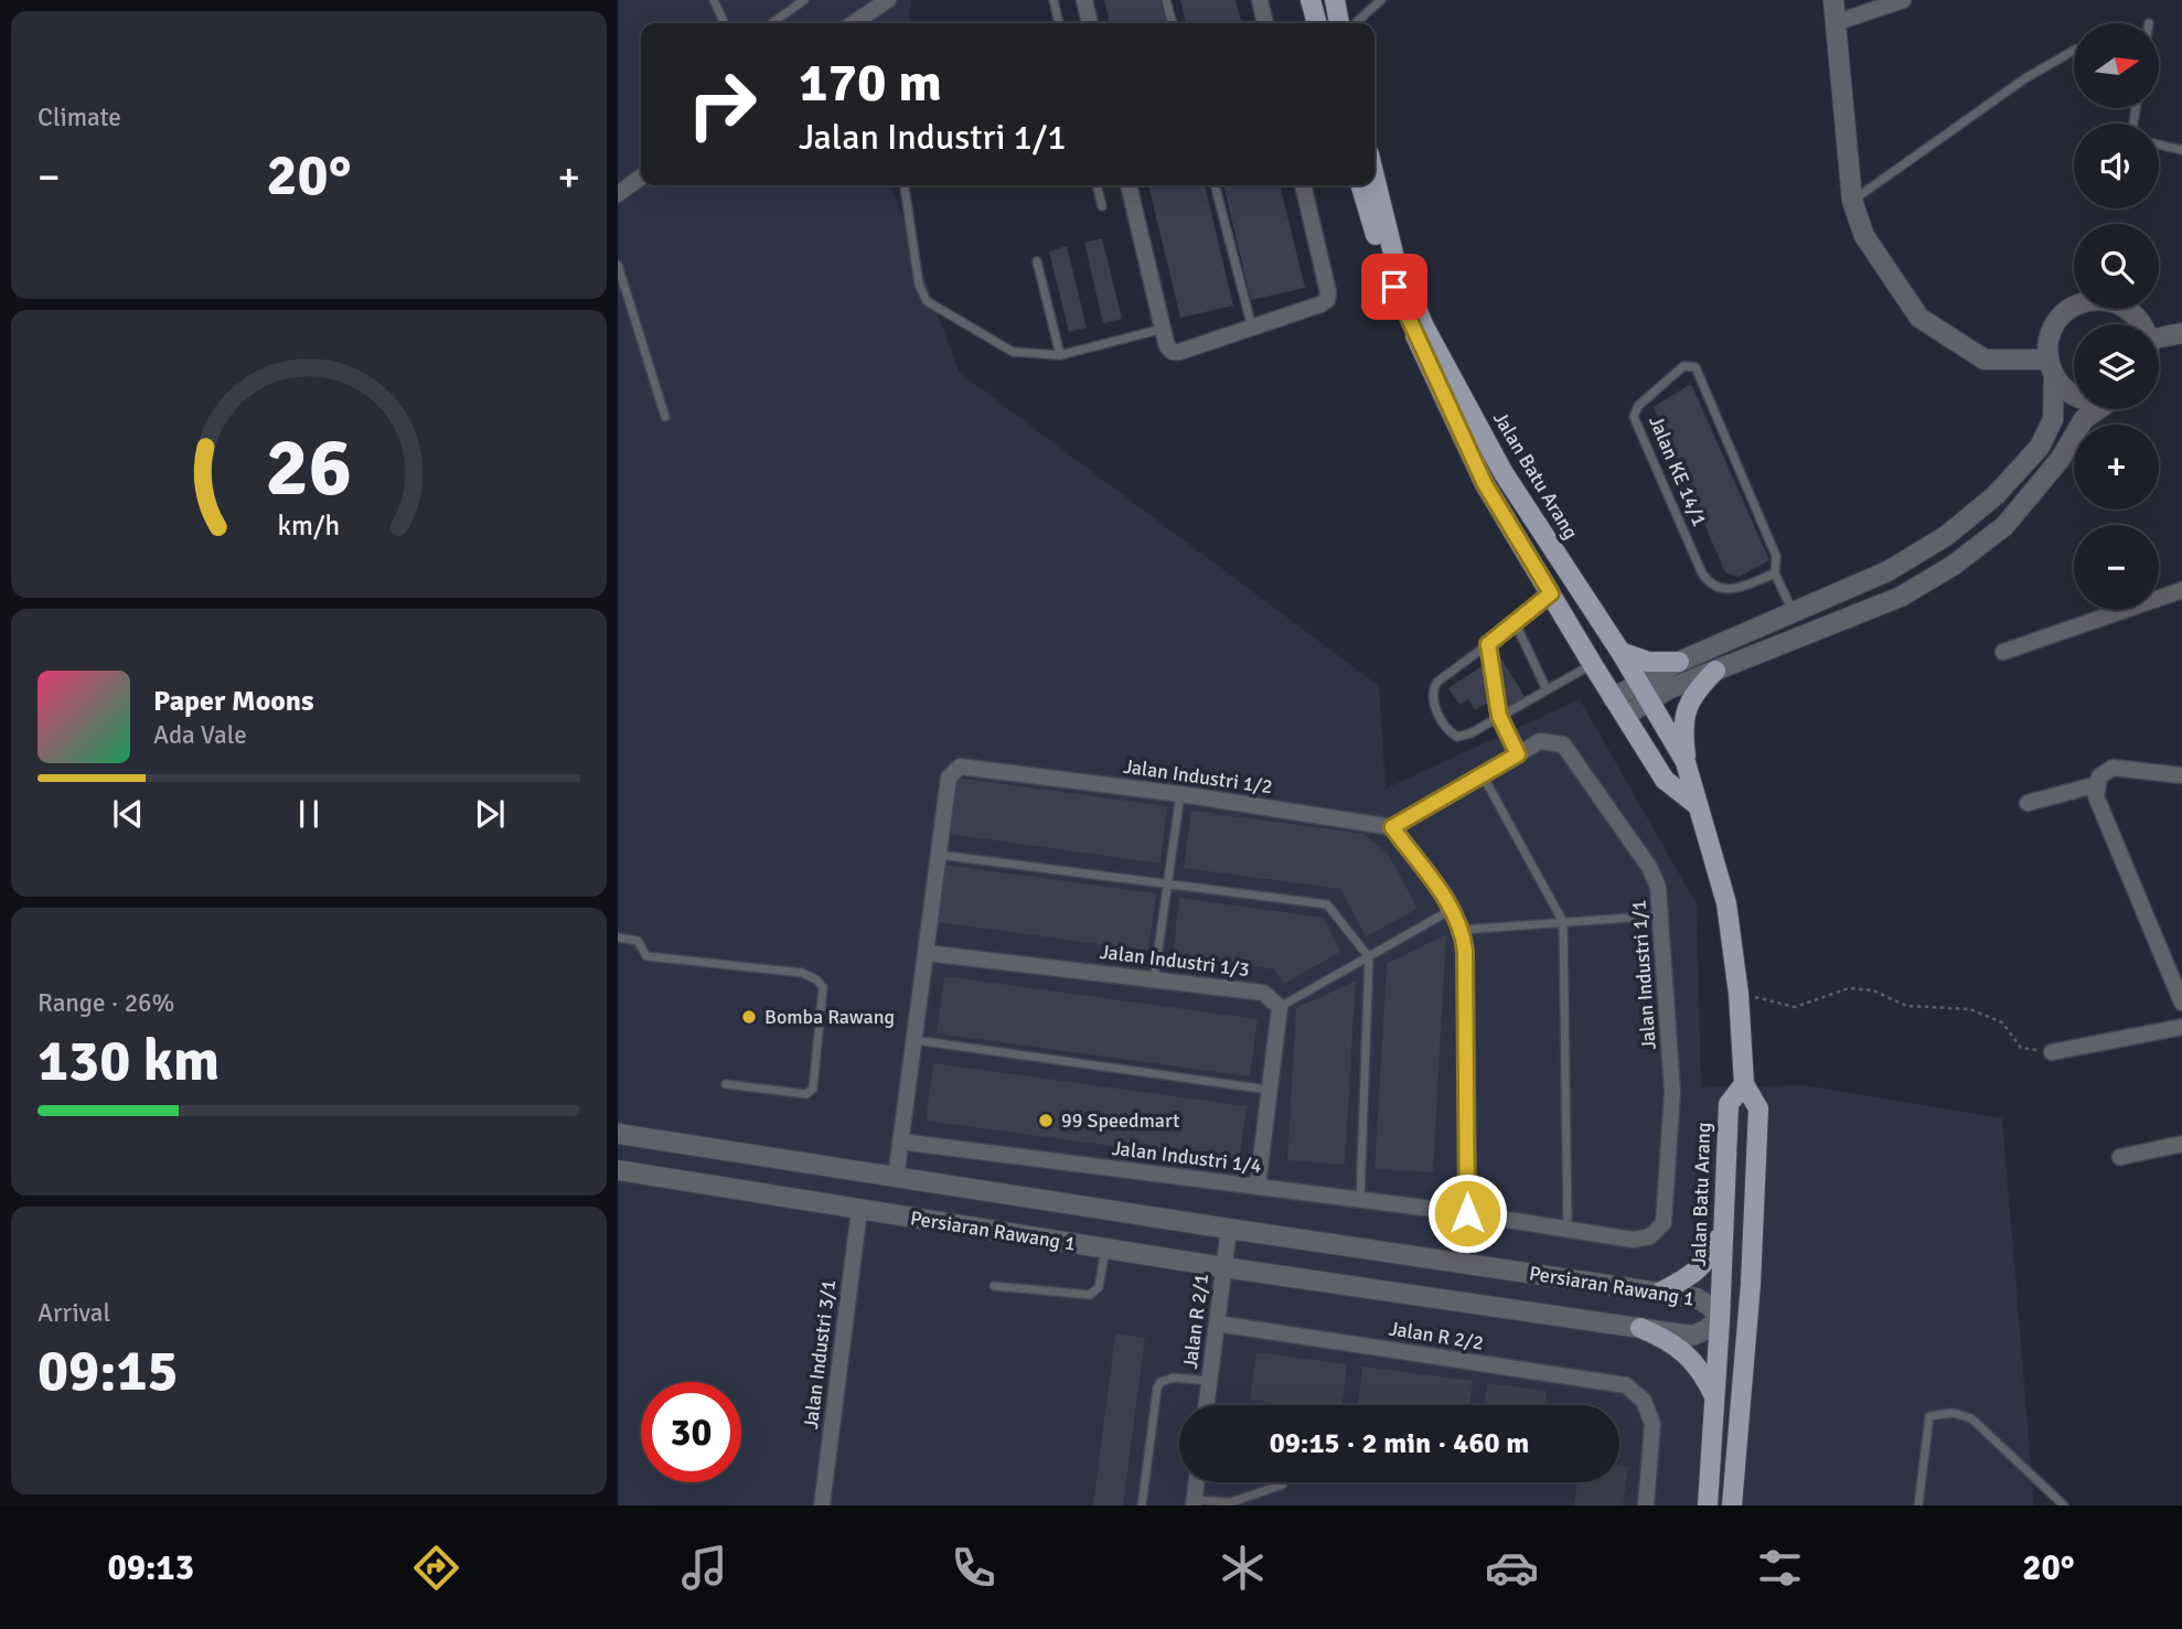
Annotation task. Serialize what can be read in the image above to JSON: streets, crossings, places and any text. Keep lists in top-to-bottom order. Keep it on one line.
{"streets":{"main road":["Jalan Batu Arang"],"street":["Jalan Industri 1/2","Jalan Industri 1/3","Jalan Industri 1/1","Jalan Industri 1/4","Persiaran Rawang 1","Jalan R 2/1","Jalan R 2/2","Jalan Industri 3/1"],"lane":["Jalan KE 14/1"]},"crossings":[["Jalan Batu Arang","Persiaran Rawang 1"],["Jalan Industri 1/2","Jalan Industri 1/3"],["Jalan Industri 1/2","Jalan Industri 1/1"],["Jalan Industri 1/2","Jalan Industri 1/4"],["Jalan Industri 1/2","Persiaran Rawang 1"],["Jalan Industri 1/1","Jalan Industri 1/4"],["Persiaran Rawang 1","Jalan R 2/1"],["Persiaran Rawang 1","Jalan Industri 3/1"],["Jalan R 2/1","Jalan R 2/2"]],"places":["Bomba Rawang","99 Speedmart"],"north":"right","page":{"tile":["Climate",["Range · 26%","130 km"],["Arrival","09:15"]],"map_buttons":["+","−"],"turn":["170 m","Jalan Industri 1/1"],"heat":["−","20°","+"],"song":["Paper Moons","Ada Vale"],"limit":"30","trip":"09:15 · 2 min · 460 m","tabs":["09:13","20°"],"gauge":["26","km/h"]}}
